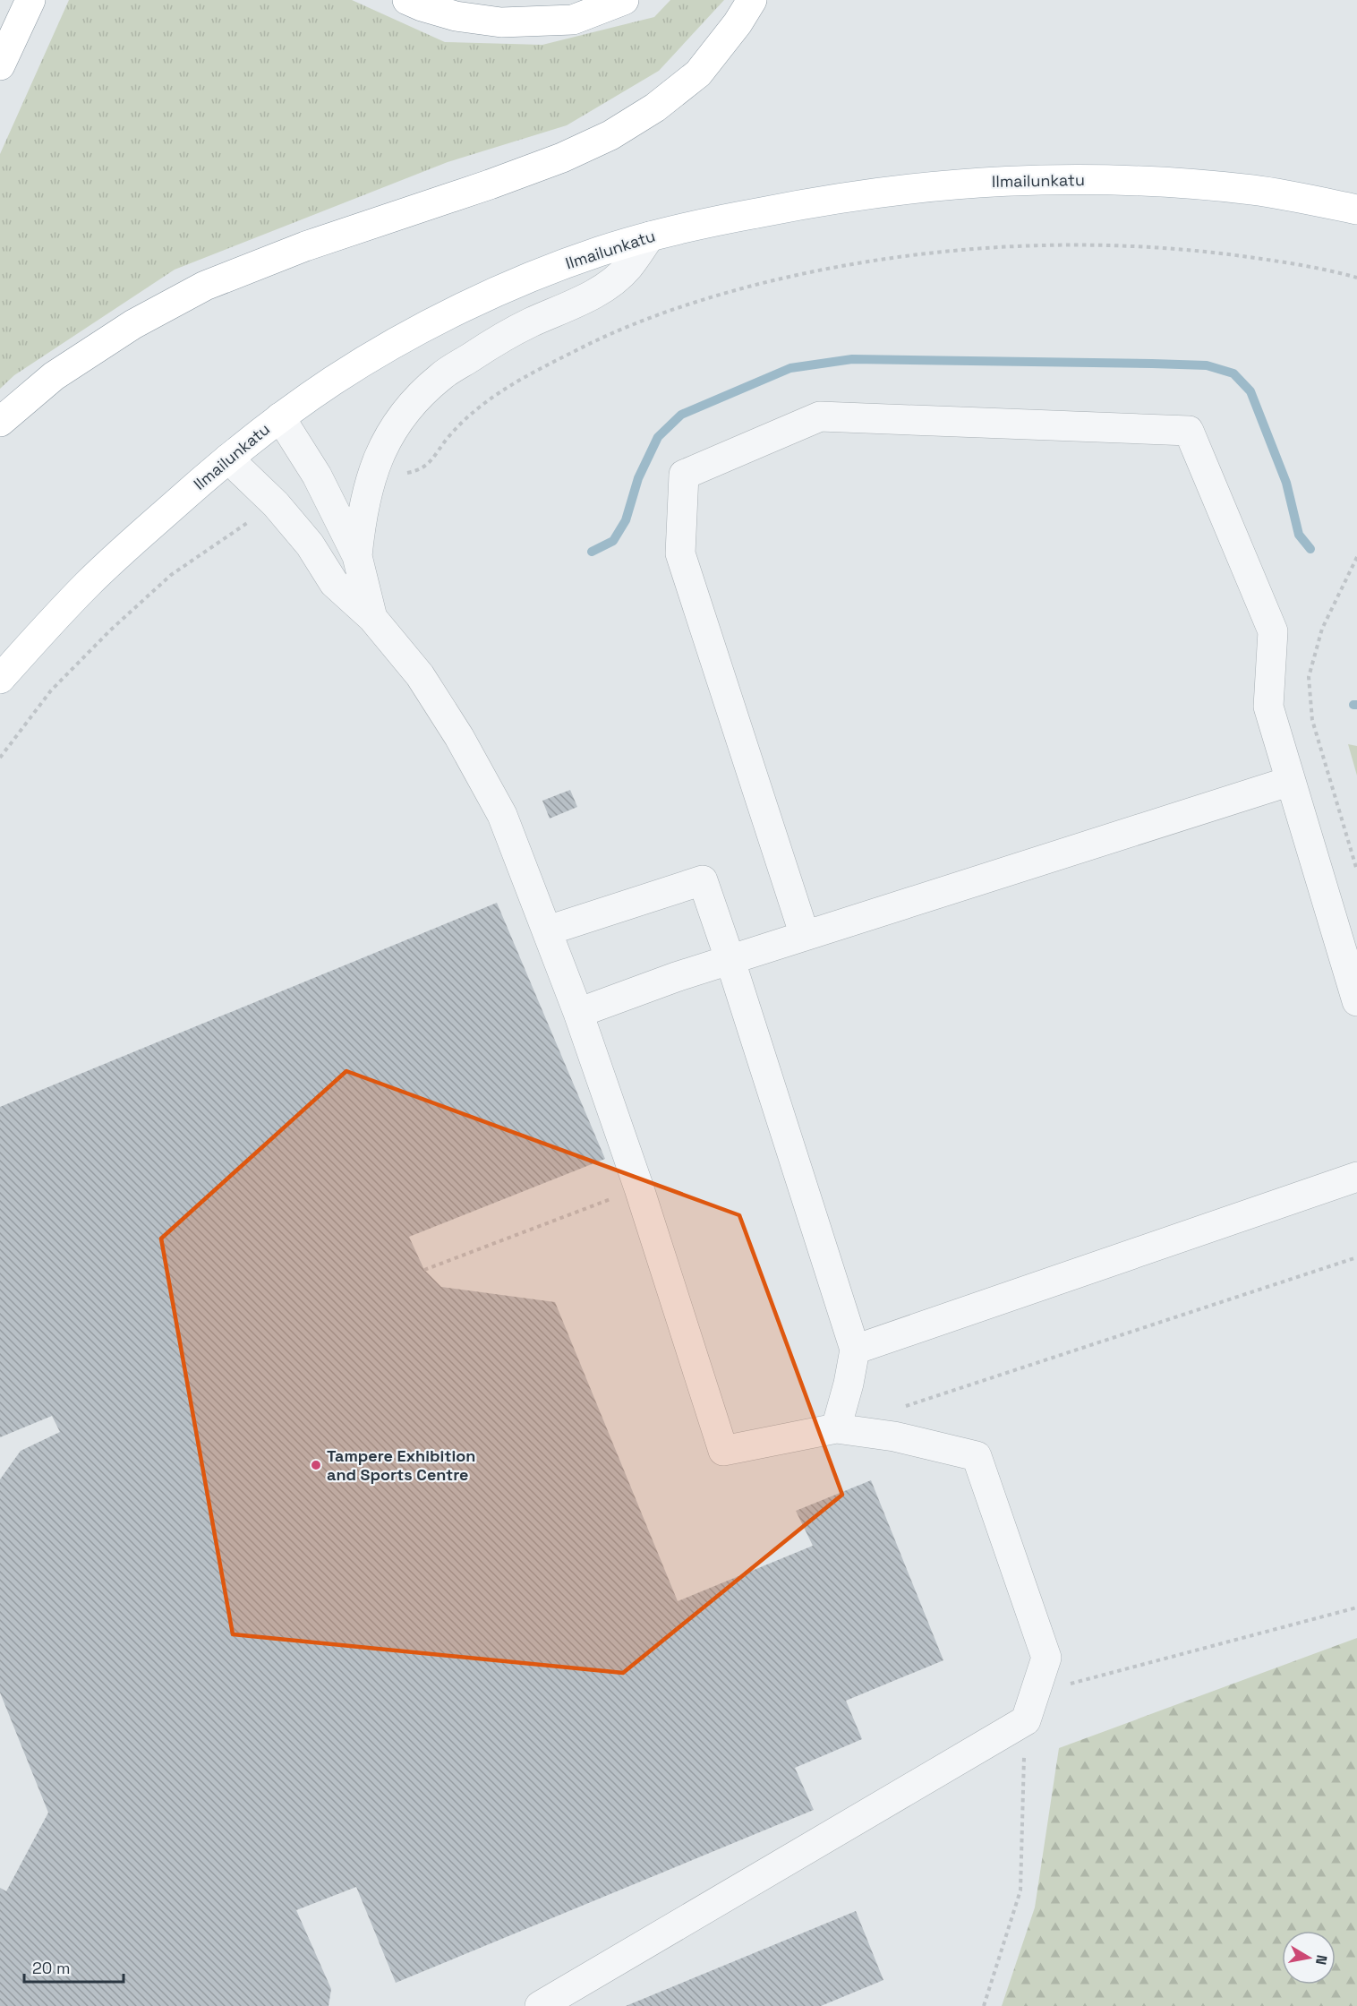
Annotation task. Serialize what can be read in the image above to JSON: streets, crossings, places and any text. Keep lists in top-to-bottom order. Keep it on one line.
{"streets":{"main road":["Ilmailunkatu"]},"places":["Tampere Exhibition and Sports Centre"],"scale_bar":"20 m","north":"right"}
